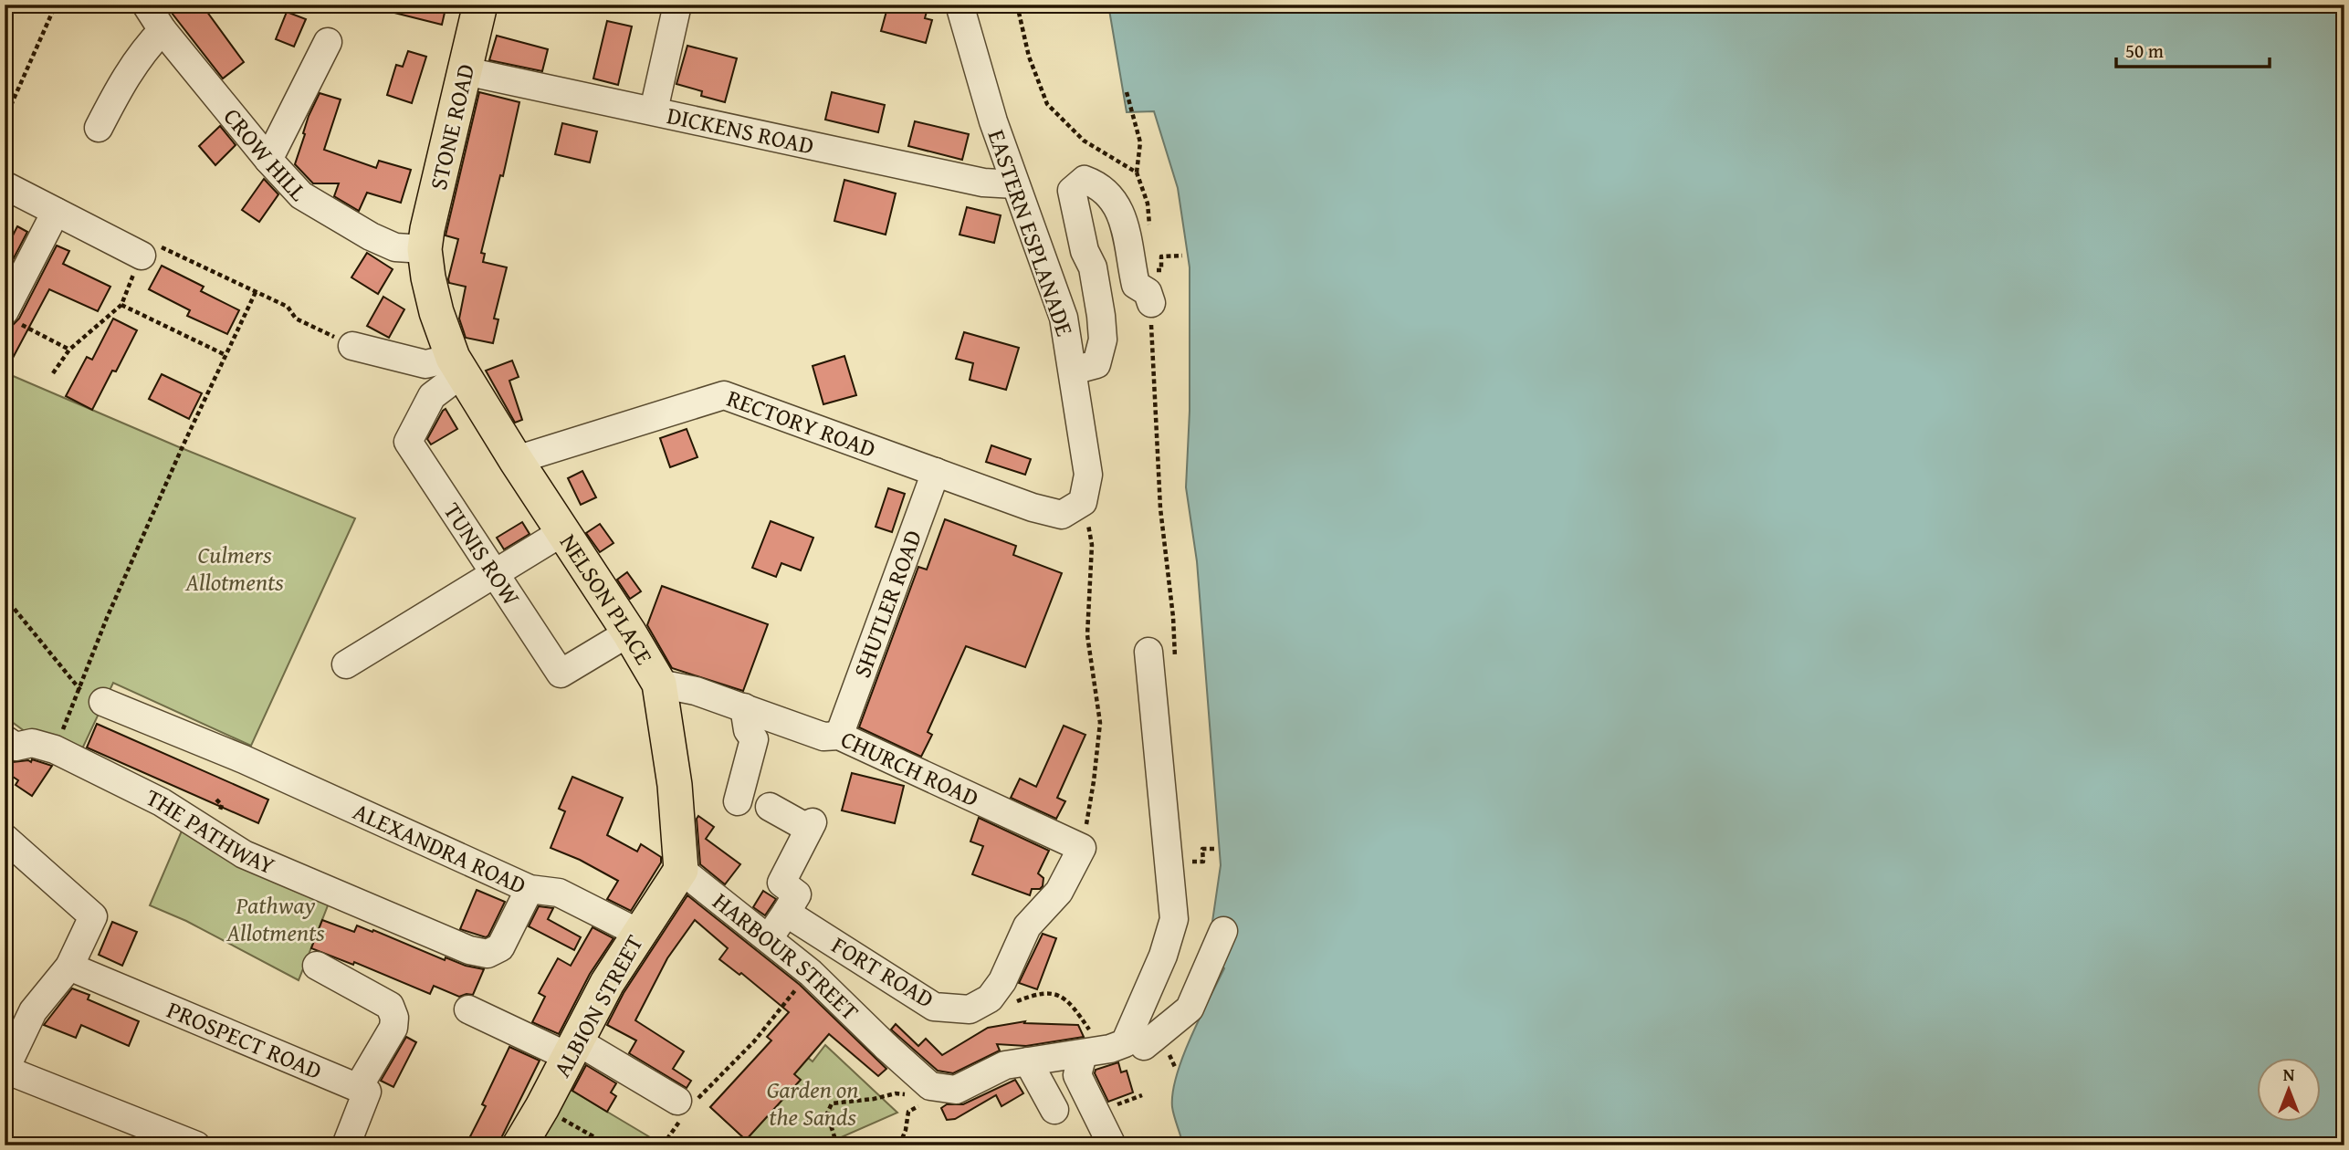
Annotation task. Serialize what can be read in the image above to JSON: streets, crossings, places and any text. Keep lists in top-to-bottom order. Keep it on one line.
{"streets":{"main road":["STONE ROAD","NELSON PLACE","ALBION STREET"],"street":["DICKENS ROAD","CROW HILL","EASTERN ESPLANADE","RECTORY ROAD","TUNIS ROW","SHUTLER ROAD","CHURCH ROAD","THE PATHWAY","ALEXANDRA ROAD","HARBOUR STREET","FORT ROAD","PROSPECT ROAD"]},"crossings":[["STONE ROAD","DICKENS ROAD"],["STONE ROAD","CROW HILL"],["STONE ROAD","NELSON PLACE"],["DICKENS ROAD","EASTERN ESPLANADE"],["CROW HILL","NELSON PLACE"],["EASTERN ESPLANADE","RECTORY ROAD"],["RECTORY ROAD","NELSON PLACE"],["RECTORY ROAD","SHUTLER ROAD"],["TUNIS ROW","NELSON PLACE"],["NELSON PLACE","CHURCH ROAD"],["NELSON PLACE","HARBOUR STREET"],["NELSON PLACE","ALBION STREET"],["SHUTLER ROAD","CHURCH ROAD"],["CHURCH ROAD","FORT ROAD"],["THE PATHWAY","ALEXANDRA ROAD"],["ALEXANDRA ROAD","ALBION STREET"],["HARBOUR STREET","ALBION STREET"]],"parks":["Culmers Allotments","Pathway Allotments","Garden on the Sands"],"scale_bar":"50 m","north":"top"}
